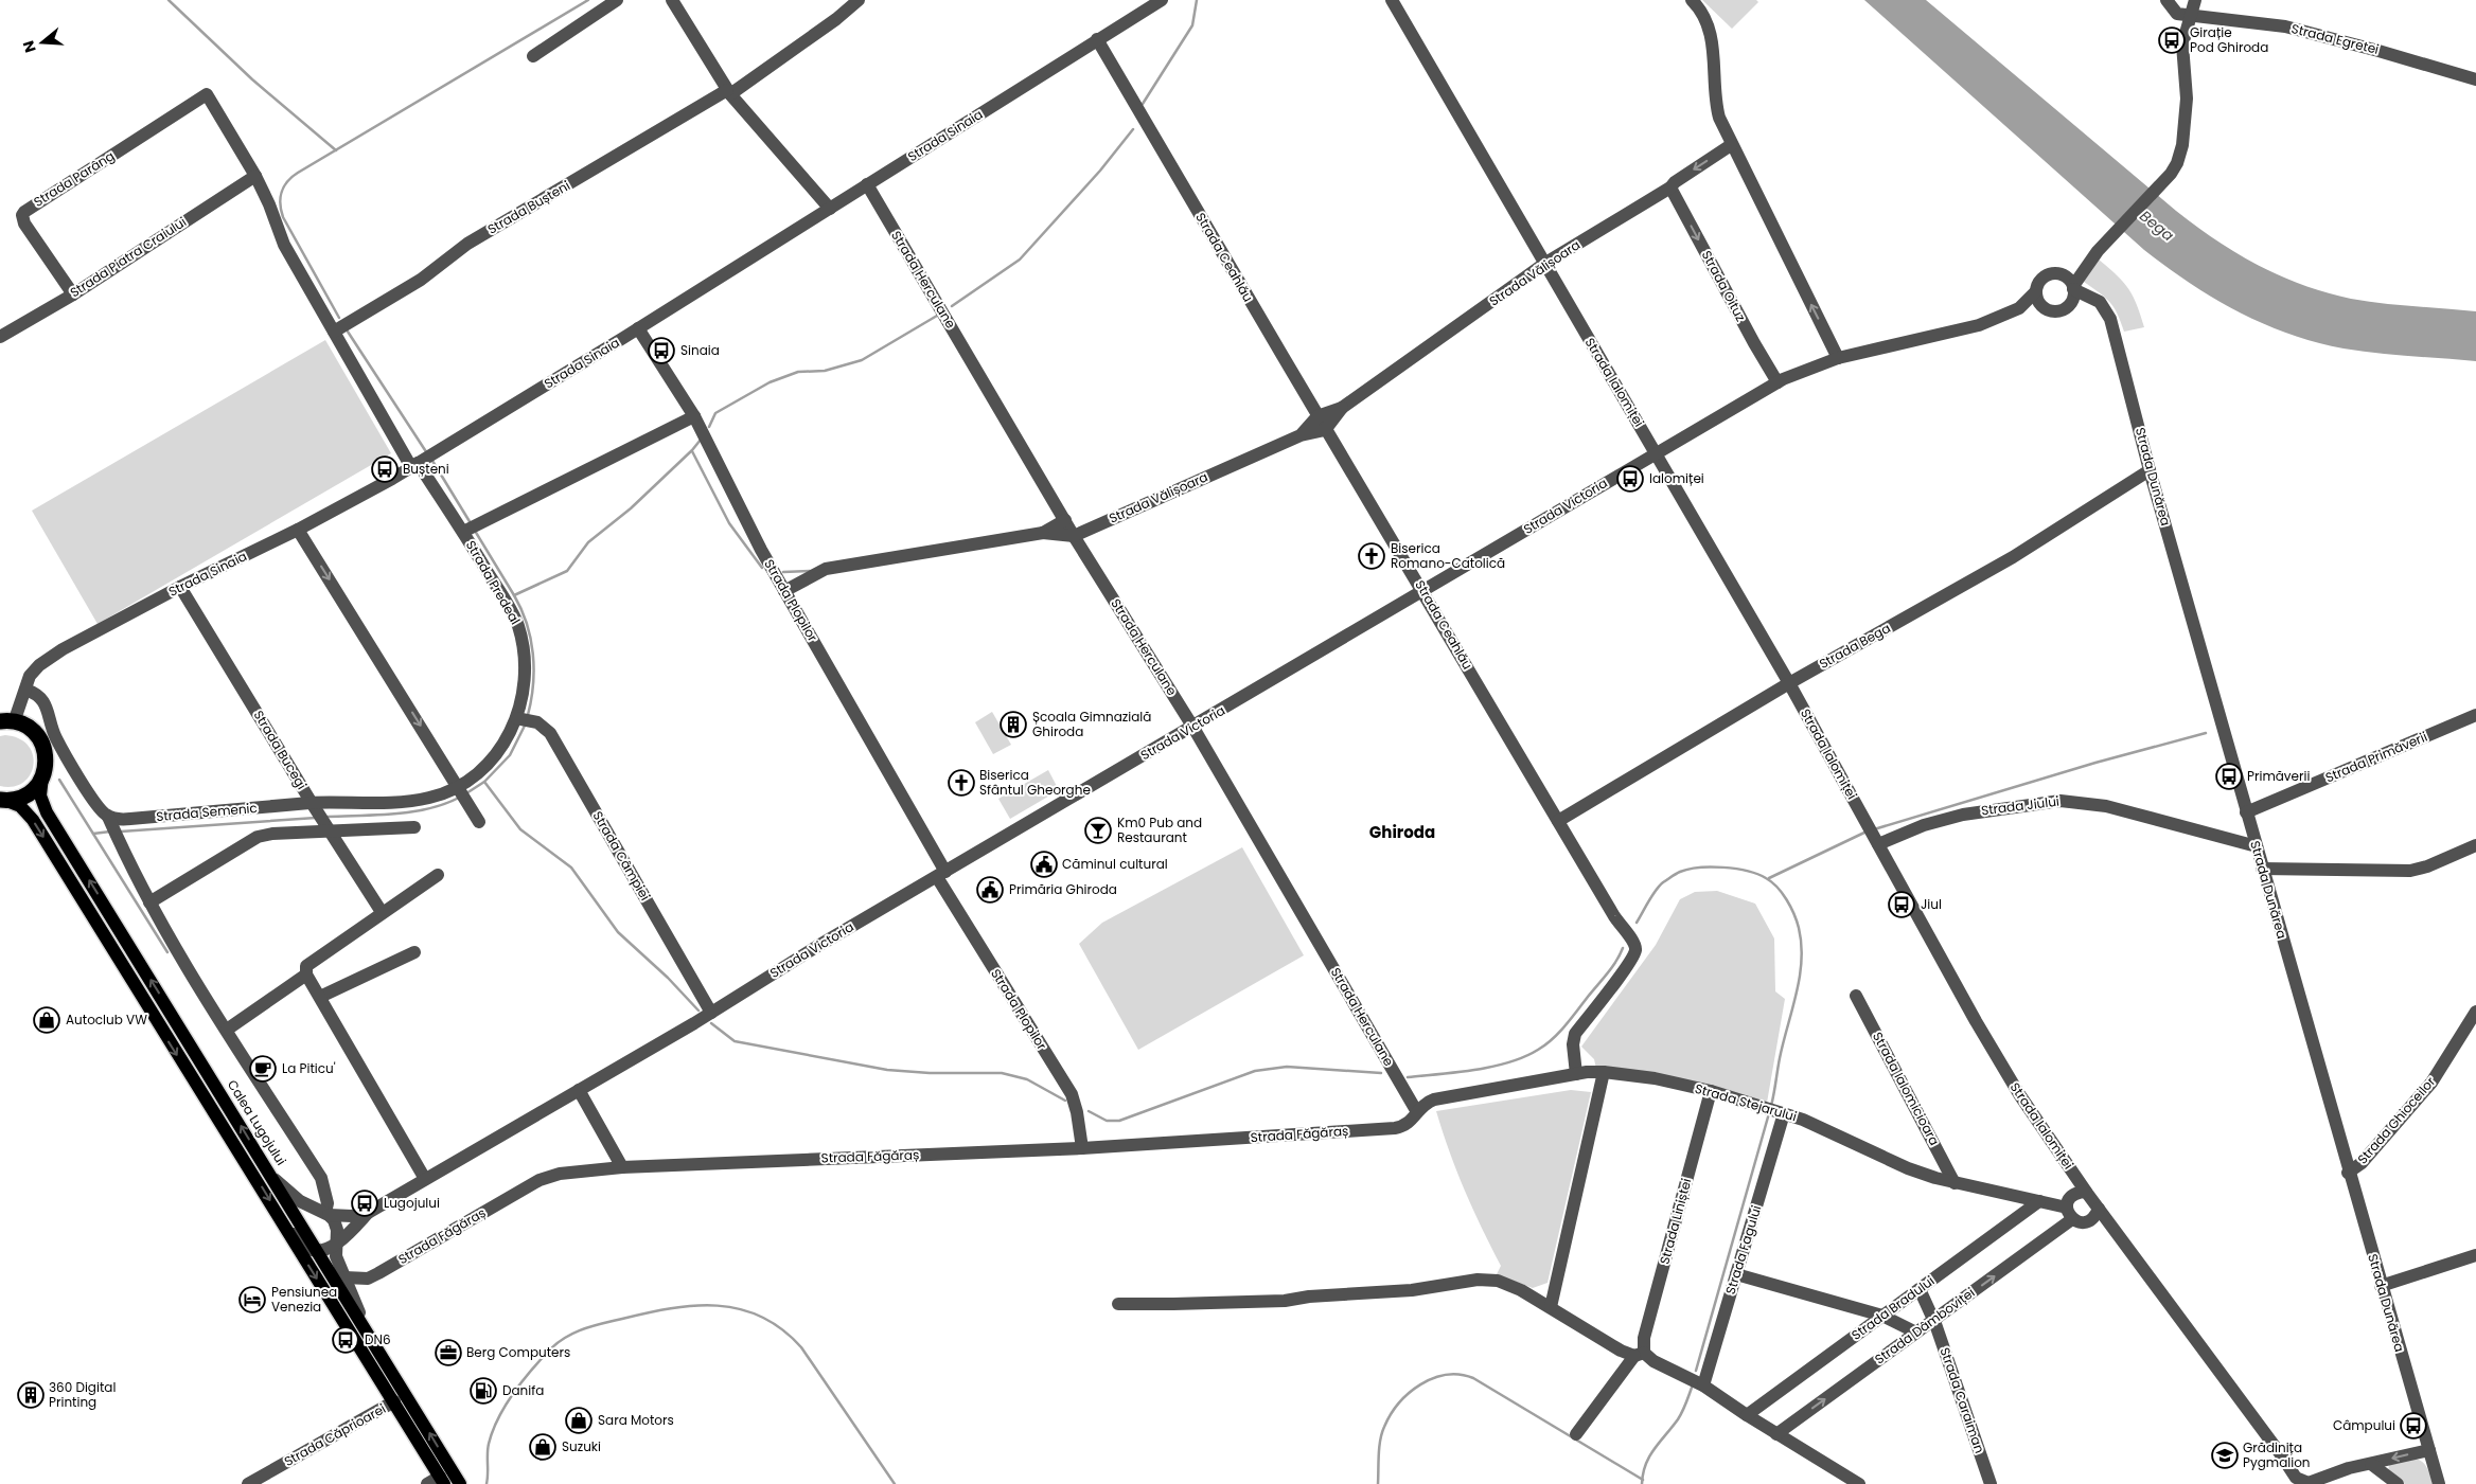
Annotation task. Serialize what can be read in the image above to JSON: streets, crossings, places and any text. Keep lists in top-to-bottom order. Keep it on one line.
{"streets":{"main road":["Calea Lugojului"],"street":["Strada Egretei","Strada Sinaia","Strada Parâng","Strada Bușteni","Strada Piatra Craiului","Strada Ceahlău","Strada Vălișoara","Strada Herculane","Strada Oituz","Strada Ialomiței","Strada Dunărea","Strada Victoria","Strada Predeal","Strada Plopilor","Strada Bega","Strada Bucegi","Strada Primăverii","Strada Jiului","Strada Semenic","Strada Câmpiei","Strada Ialomicioara","Strada Stejarului","Strada Ghioceilor","Strada Făgăraș","Strada Liniștei","Strada Fagului","Strada Bradului","Strada Dâmboviței","Strada Caraiman","Strada Căprioarei"]},"crossings":[["Strada Sinaia","Strada Ceahlău"],["Strada Sinaia","Strada Herculane"],["Strada Sinaia","Strada Predeal"],["Strada Sinaia","Strada Plopilor"],["Strada Sinaia","Strada Bucegi"],["Strada Parâng","Strada Piatra Craiului"],["Strada Parâng","Strada Predeal"],["Strada Bușteni","Strada Predeal"],["Strada Piatra Craiului","Strada Predeal"],["Strada Ceahlău","Strada Vălișoara"],["Strada Ceahlău","Strada Victoria"],["Strada Ceahlău","Strada Bega"],["Strada Ceahlău","Strada Stejarului"],["Strada Vălișoara","Strada Herculane"],["Strada Vălișoara","Strada Oituz"],["Strada Vălișoara","Strada Ialomiței"],["Strada Vălișoara","Strada Plopilor"],["Strada Herculane","Strada Victoria"],["Strada Herculane","Strada Stejarului"],["Strada Herculane","Strada Făgăraș"],["Strada Oituz","Strada Victoria"],["Strada Ialomiței","Strada Victoria"],["Strada Ialomiței","Strada Bega"],["Strada Ialomiței","Strada Jiului"],["Strada Ialomiței","Strada Stejarului"],["Strada Ialomiței","Strada Dâmboviței"],["Strada Dunărea","Strada Victoria"],["Strada Dunărea","Strada Bega"],["Strada Dunărea","Strada Primăverii"],["Strada Dunărea","Strada Jiului"],["Strada Dunărea","Strada Ghioceilor"],["Strada Victoria","Strada Plopilor"],["Strada Victoria","Strada Câmpiei"],["Strada Victoria","Calea Lugojului"],["Strada Predeal","Strada Semenic"],["Strada Predeal","Strada Câmpiei"],["Strada Plopilor","Strada Făgăraș"],["Strada Bucegi","Strada Semenic"],["Strada Ialomicioara","Strada Stejarului"],["Strada Stejarului","Strada Făgăraș"],["Strada Stejarului","Strada Liniștei"],["Strada Stejarului","Strada Fagului"],["Strada Stejarului","Strada Bradului"],["Strada Stejarului","Strada Dâmboviței"],["Strada Bradului","Strada Caraiman"],["Strada Dâmboviței","Strada Caraiman"]],"one_way":["Strada Dâmboviței"],"districts":["Ghiroda"],"water":["Bega"],"places":{"bus stop":["Girație Pod Ghiroda","Sinaia","Bușteni","Ialomiței","Primăverii","Jiul","Lugojului","DN6","Câmpului"],"church":["Biserica Romano-Catolică","Biserica Sfântul Gheorghe"],"building":["Școala Gimnazială Ghiroda","360 Digital Printing"],"bar":["Km0 Pub and Restaurant"],"public building":["Căminul cultural","Primăria Ghiroda"],"shop":["Autoclub VW","Sara Motors","Suzuki"],"cafe":["La Piticu'"],"hotel":["Pensiunea Venezia"],"office":["Berg Computers"],"fuel station":["Danifa"],"school or university":["Grădinița Pygmalion"]},"north":"left"}
